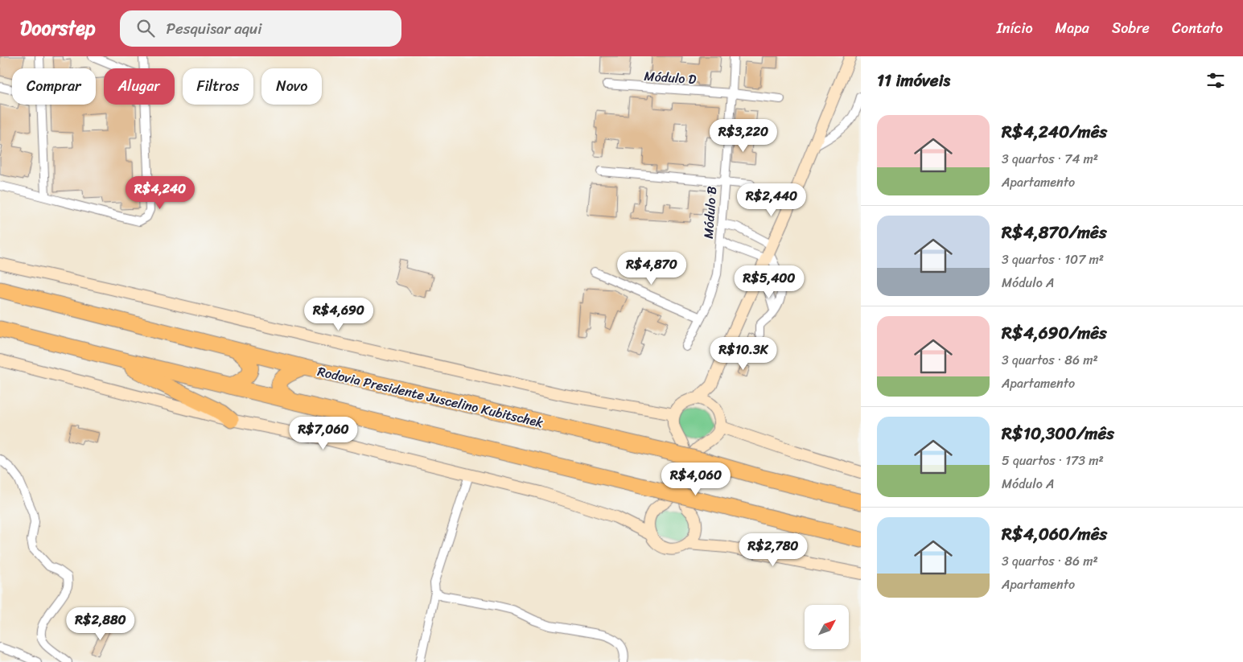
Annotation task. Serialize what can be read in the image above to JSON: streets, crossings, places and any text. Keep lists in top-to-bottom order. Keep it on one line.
{"streets":{"highway":["Rodovia Presidente Juscelino Kubitschek"],"street":["Módulo D","Módulo B"]},"north":"top right","page":{"header":"Doorstep","search":"Pesquisar aqui","nav":["Início","Mapa","Sobre","Contato"],"heading":"11 imóveis","chip":["Comprar","Alugar","Filtros","Novo"],"list":[{"name":"R$4,240/mês","note":"3 quartos · 74 m² · Apartamento"},{"name":"R$4,870/mês","note":"3 quartos · 107 m² · Módulo A"},{"name":"R$4,690/mês","note":"3 quartos · 86 m² · Apartamento"},{"name":"R$10,300/mês","note":"5 quartos · 173 m² · Módulo A"},{"name":"R$4,060/mês","note":"3 quartos · 86 m² · Apartamento"}],"price":["R$3,220","R$4,240","R$2,440","R$4,870","R$5,400","R$4,690","R$10.3K","R$7,060","R$4,060","R$2,780","R$2,880"]}}
